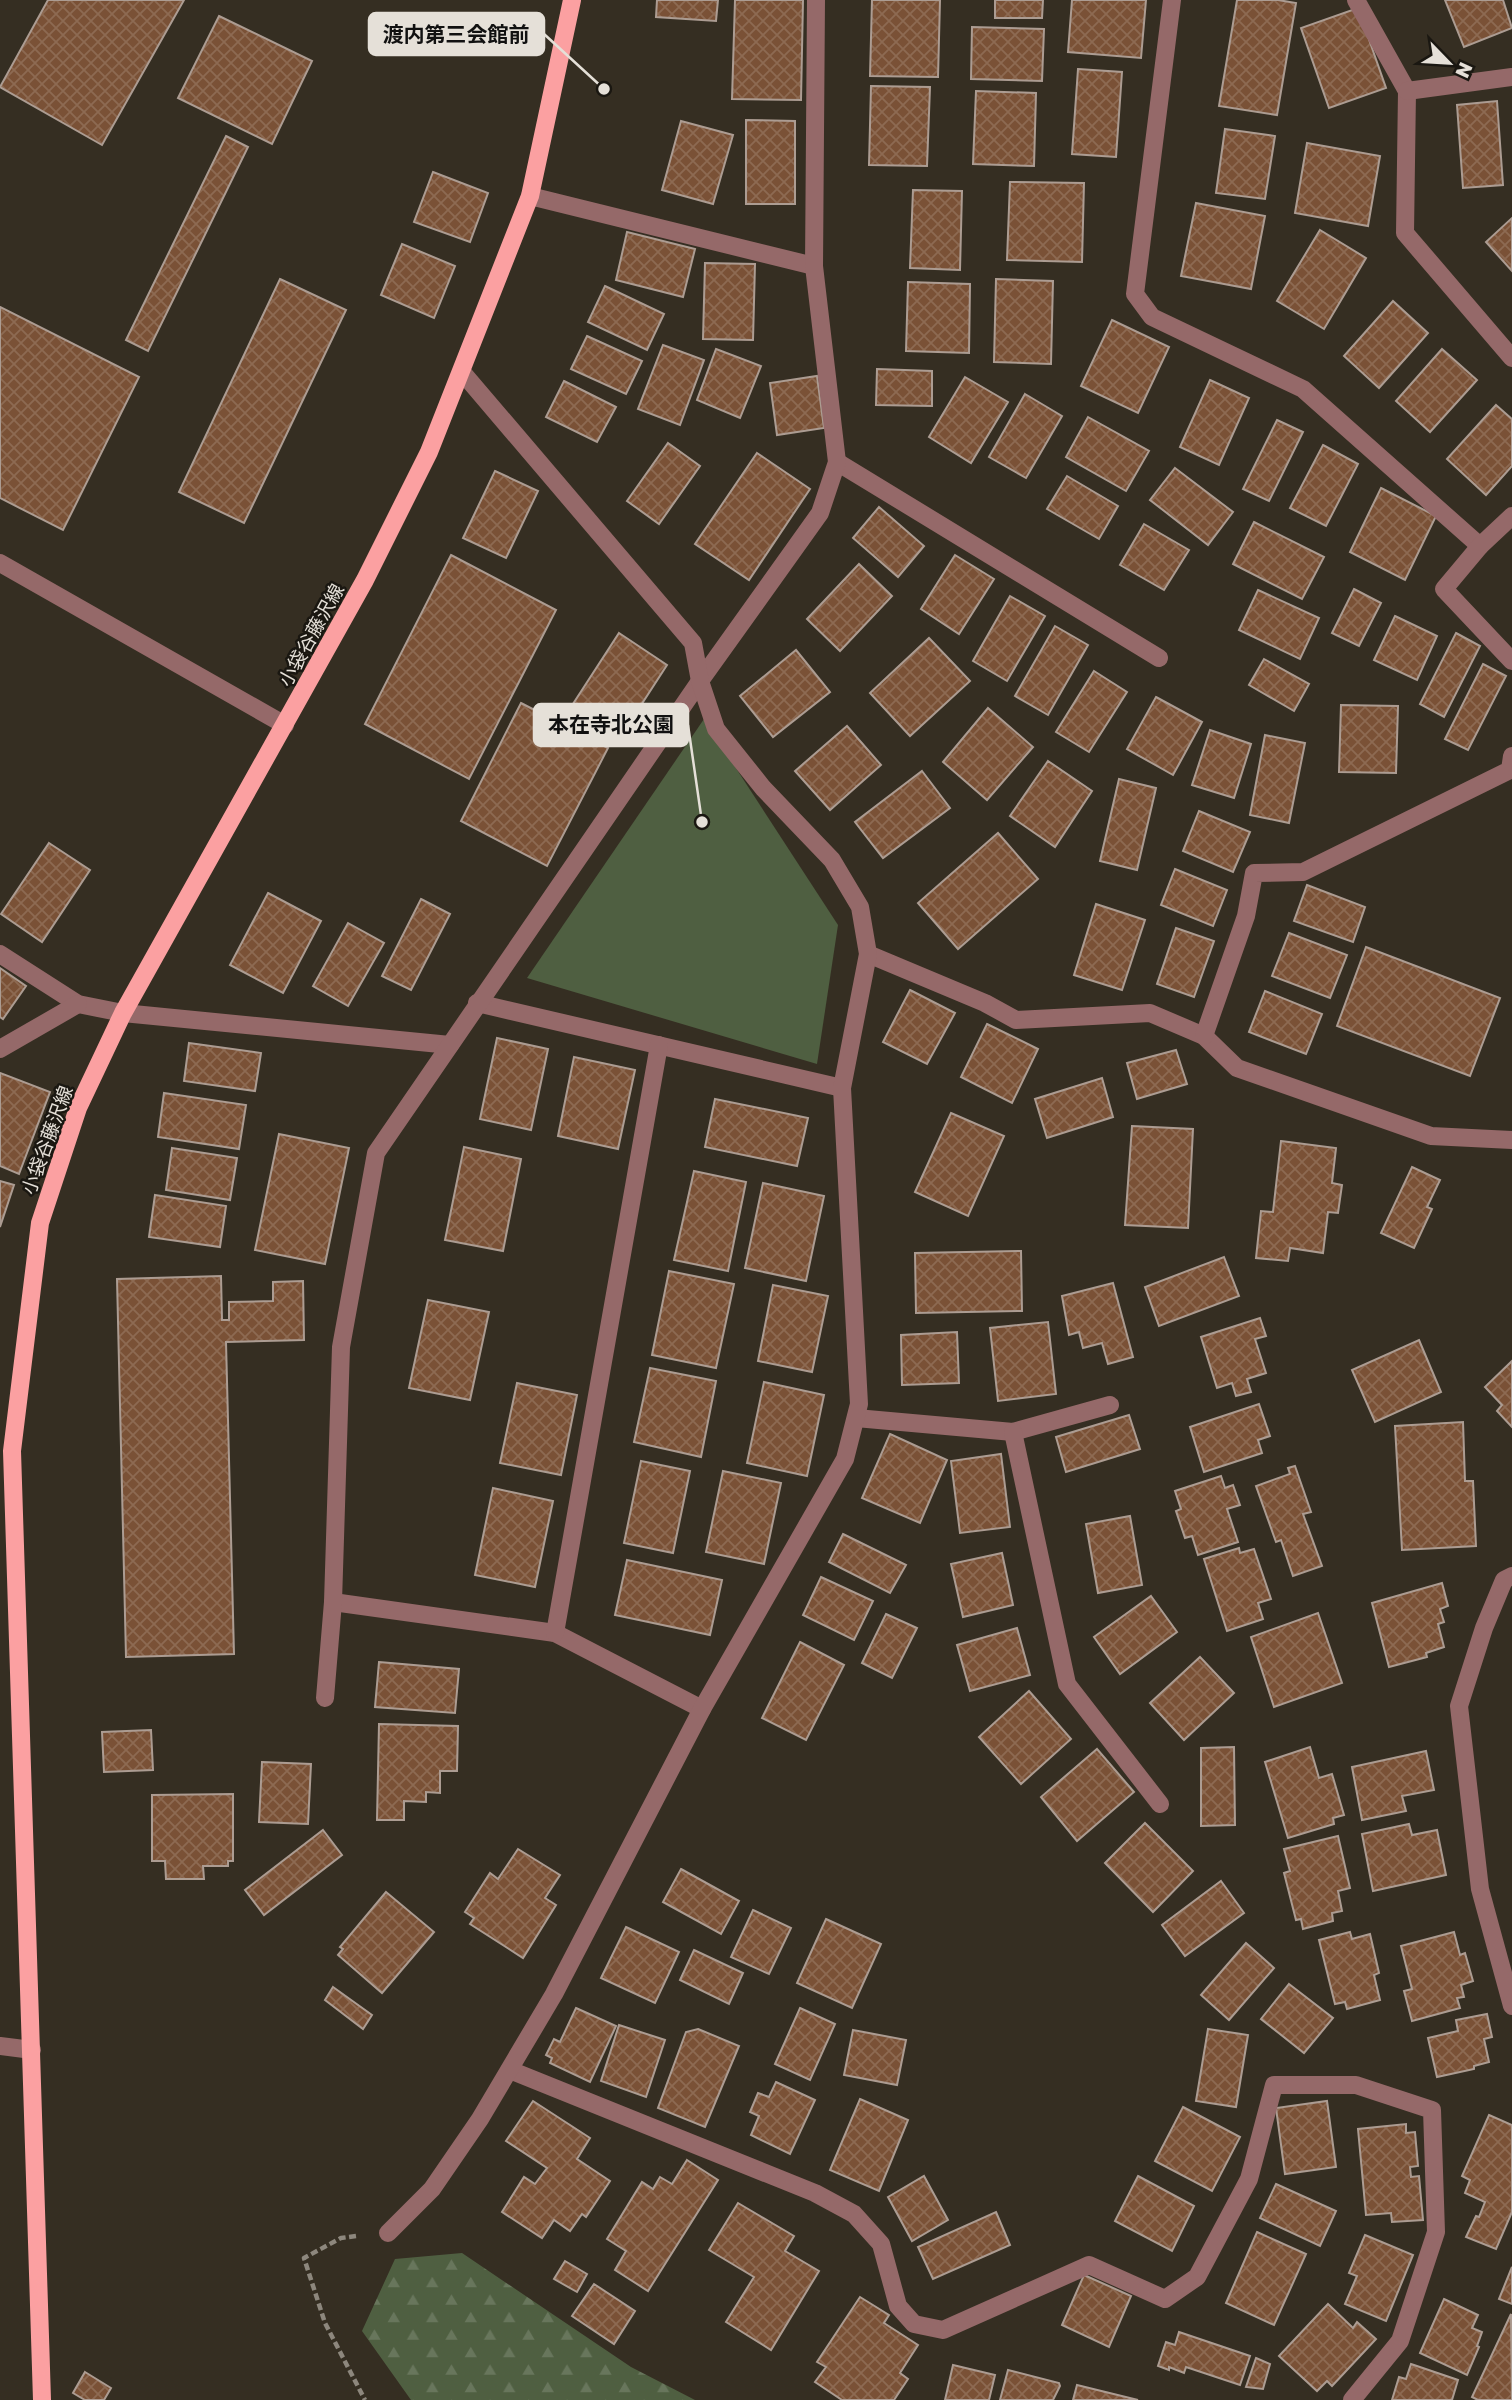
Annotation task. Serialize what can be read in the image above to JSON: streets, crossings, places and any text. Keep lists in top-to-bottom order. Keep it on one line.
{"streets":{"main road":["小袋谷藤沢線"]},"places":["渡内第三会館前","本在寺北公園"],"north":"bottom right"}
